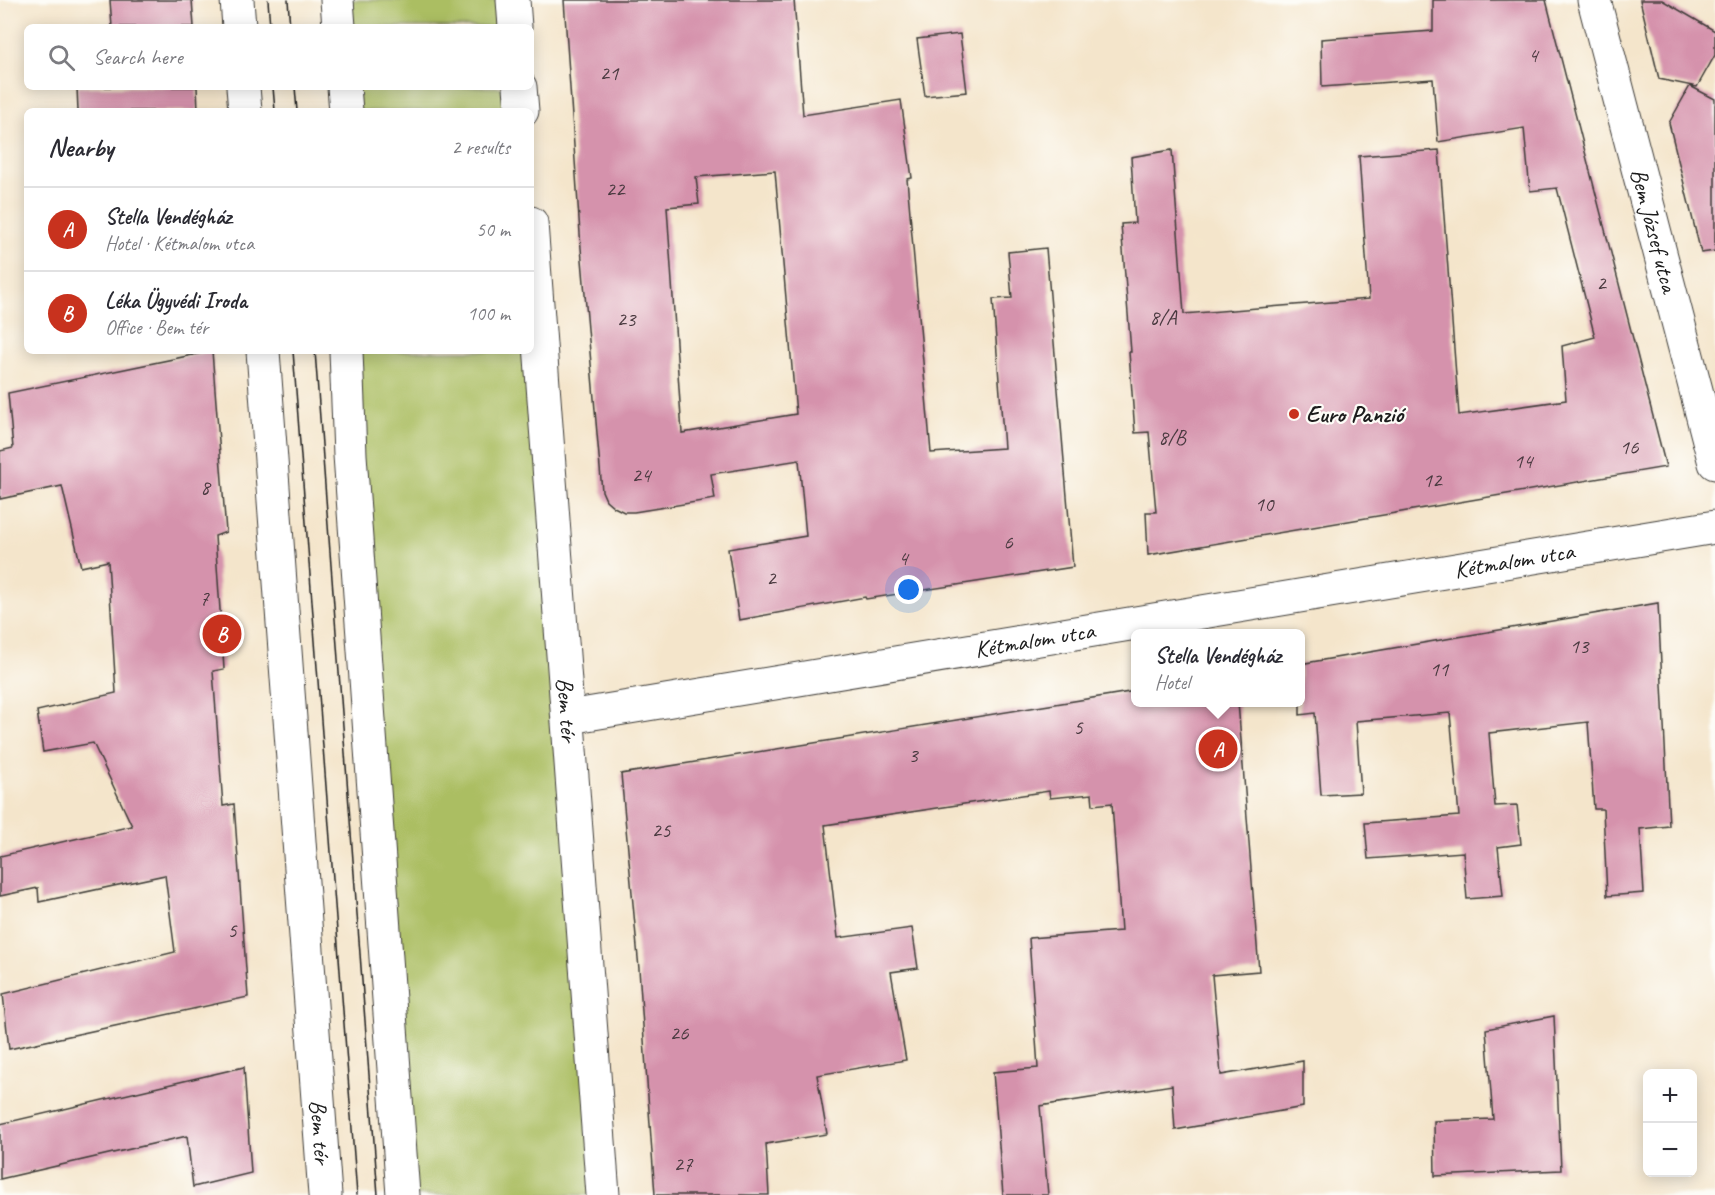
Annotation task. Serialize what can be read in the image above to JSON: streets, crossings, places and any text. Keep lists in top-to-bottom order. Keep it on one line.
{"streets":{"street":["Bem József utca","Kétmalom utca","Bem tér"]},"crossings":[["Kétmalom utca","Bem tér"]],"places":["Euro Panzió"],"house_numbers":["4","21","22","2","8/A","23","8/B","16","14","24","12","8","10","6","4","2","7","13","11","5","3","25","5","26","27"],"page":{"search":"Search here","heading":["Nearby","2 results"],"list":[{"mark":"A","name":"Stella Vendégház","note":"Hotel · Kétmalom utca","value":"50 m"},{"mark":"B","name":"Léka Ügyvédi Iroda","note":"Office · Bem tér","value":"100 m"}],"pins":["B","A"],"popup":["Stella Vendégház","Hotel"],"map_buttons":["+","−"]}}
